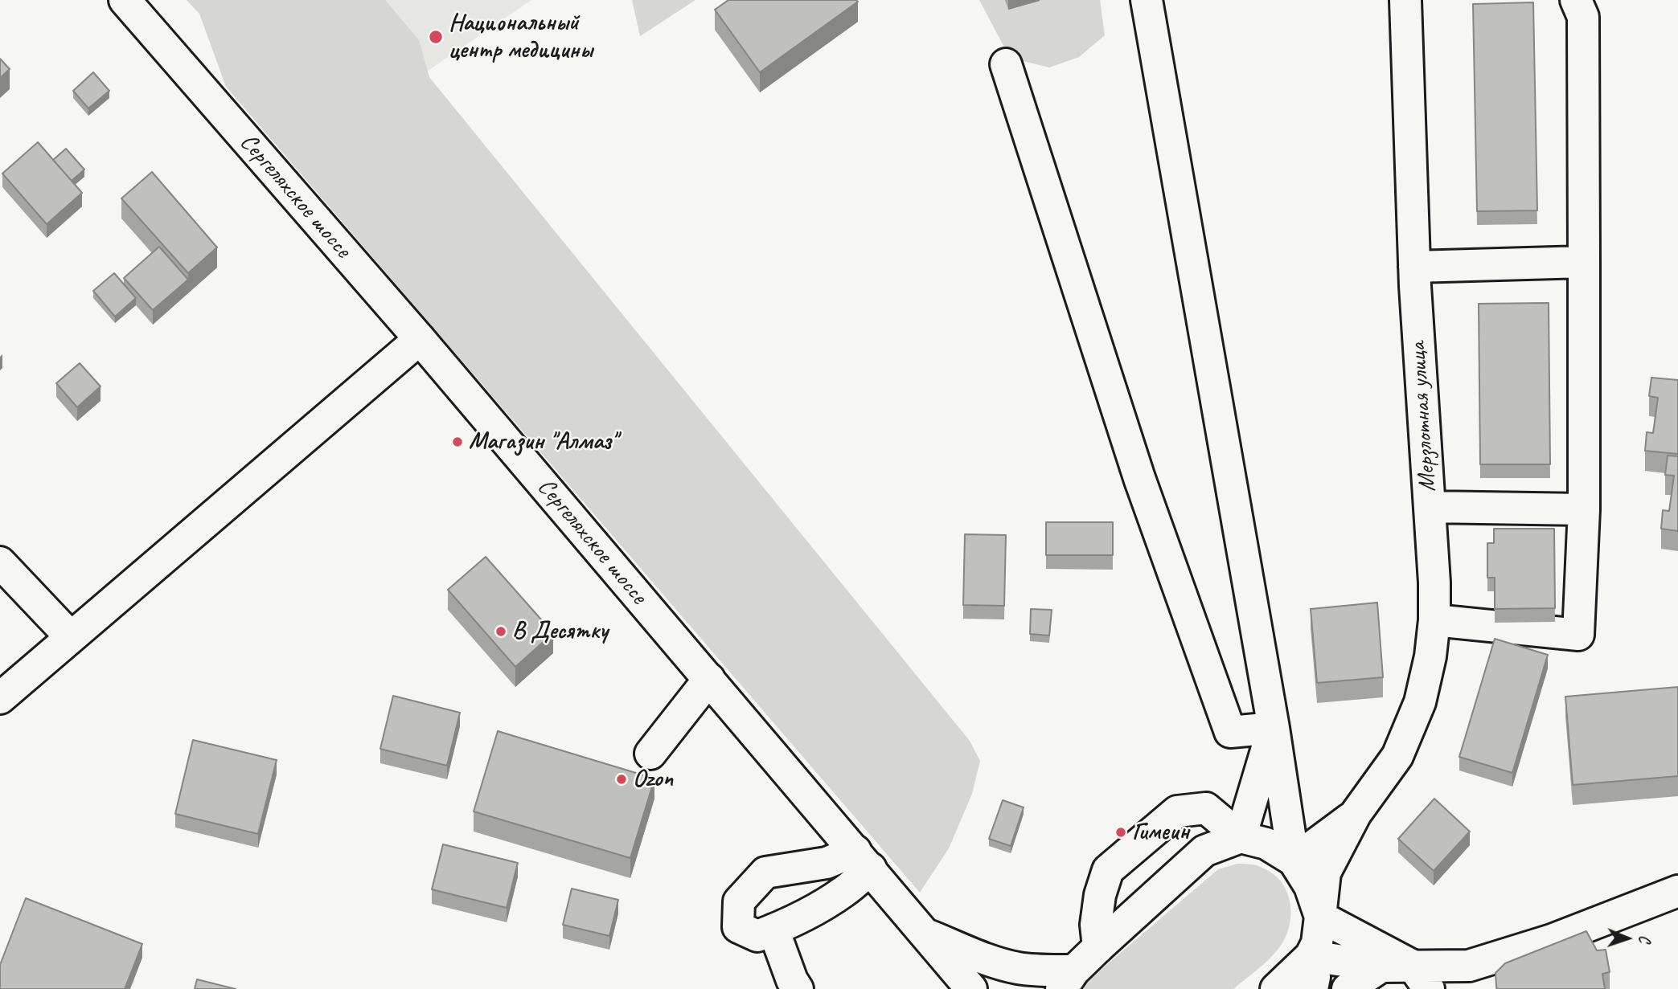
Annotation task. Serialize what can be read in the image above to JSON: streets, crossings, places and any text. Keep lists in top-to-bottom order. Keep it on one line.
{"streets":{"street":["Сергеляхское шоссе","Мерзлотная улица"]},"places":["Национальный центр медицины","Магазин \"Алмаз\"","В Десятку","Ozon","Гимеин"],"north":"right"}
